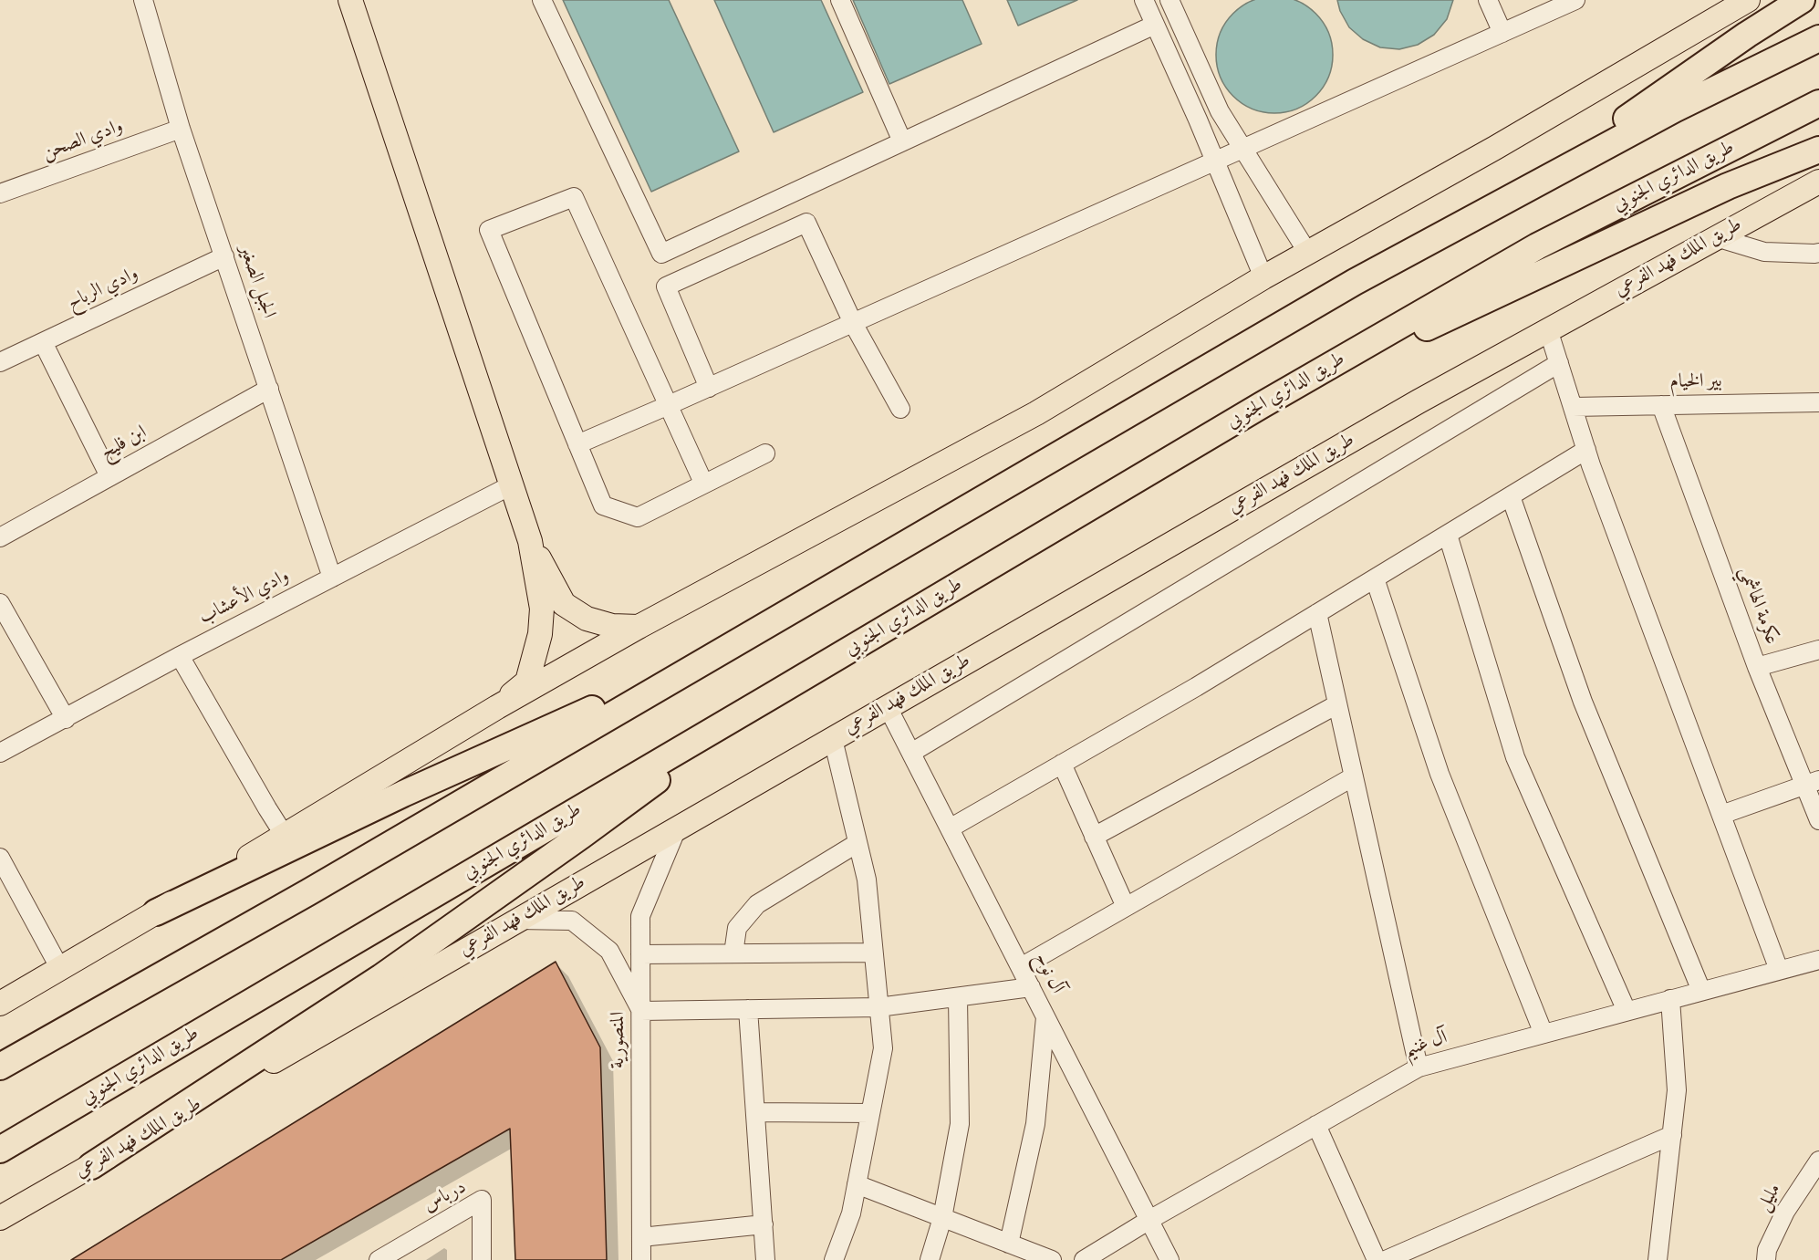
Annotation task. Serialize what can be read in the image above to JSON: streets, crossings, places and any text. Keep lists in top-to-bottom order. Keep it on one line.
{"streets":{"highway":["طريق الدائري الجنوبي"],"main road":["طريق الملك فهد الفرعي"],"street":["وادي الصحن","الجبل الصغير","وادي الرباح","بير الخيام","ابن فليح","وادي الأعشاب","عكرمة الهاشمي","آل نوح","المنصورية","آل غنيم","درباس","مليل"]},"crossings":[["وادي الصحن","الجبل الصغير"],["طريق الملك فهد الفرعي","آل نوح"],["طريق الملك فهد الفرعي","المنصورية"],["الجبل الصغير","وادي الرباح"],["الجبل الصغير","ابن فليح"],["الجبل الصغير","وادي الأعشاب"],["بير الخيام","عكرمة الهاشمي"],["آل نوح","آل غنيم"]]}
